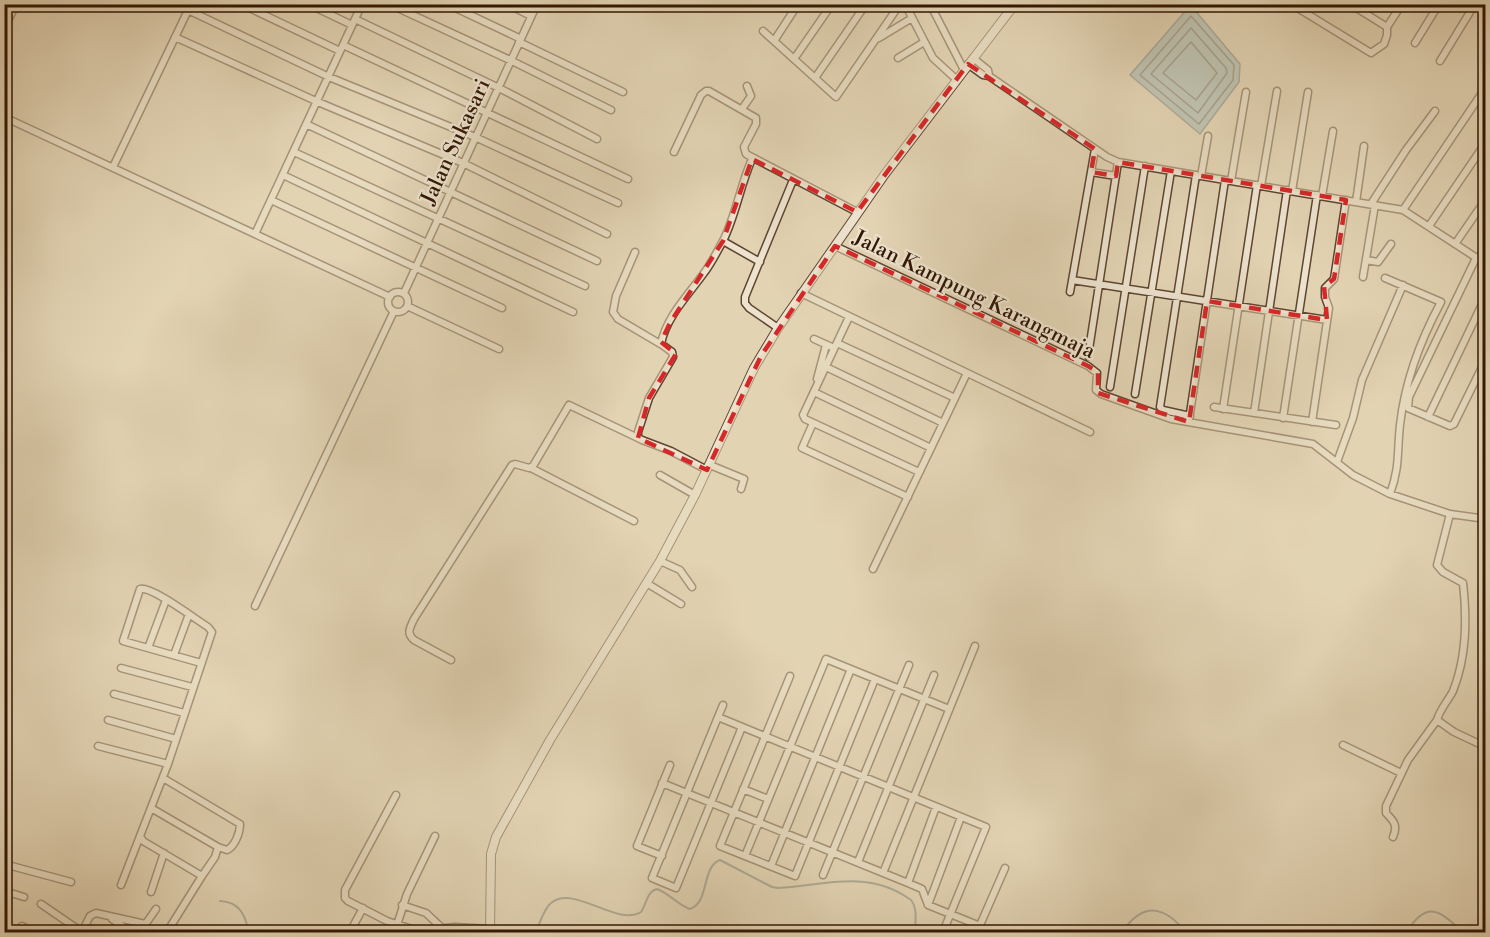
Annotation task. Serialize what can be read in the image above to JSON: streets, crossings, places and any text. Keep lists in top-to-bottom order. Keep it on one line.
{"streets":{"street":["Jalan Sukasari","Jalan Kampung Karangmaja"]}}
